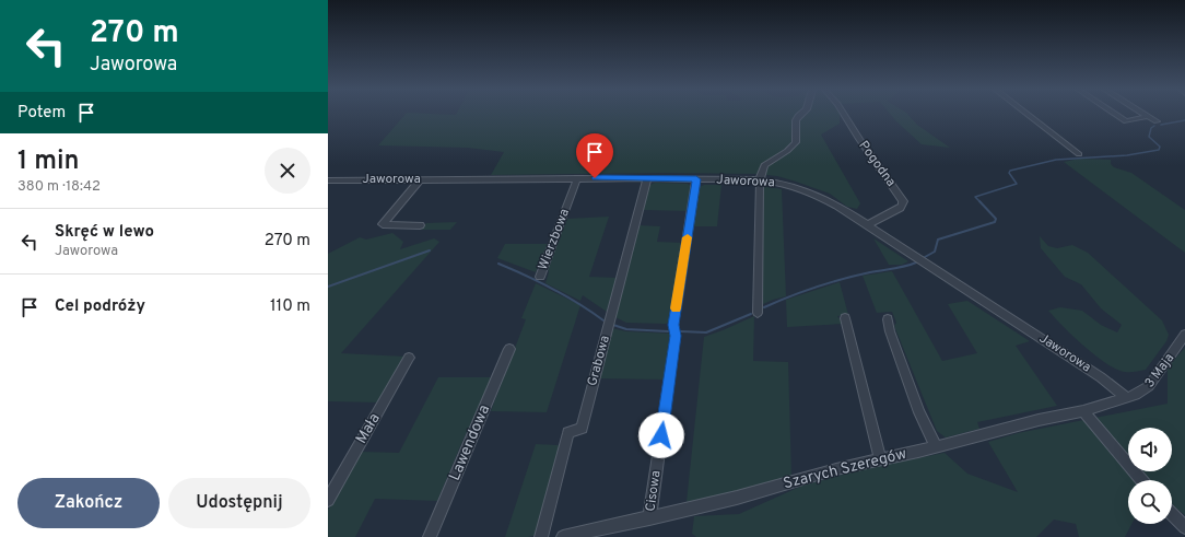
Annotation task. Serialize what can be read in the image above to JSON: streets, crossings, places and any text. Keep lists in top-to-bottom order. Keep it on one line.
{"streets":{"street":["Pogodna","Jaworowa","Wierzbowa","Grabowa","3 Maja","Mała","Lawendowa","Szarych Szeregów","Cisowa"]},"crossings":[["Pogodna","Jaworowa"],["Jaworowa","Wierzbowa"],["Jaworowa","Grabowa"],["Jaworowa","3 Maja"],["Jaworowa","Szarych Szeregów"],["Jaworowa","Cisowa"],["3 Maja","Szarych Szeregów"],["Szarych Szeregów","Cisowa"]],"page":{"turn":["270 m","Jaworowa"],"then":"Potem","heading":["1 min","380 m · 18:42"],"list":[{"name":"Skręć w lewo","note":"Jaworowa","value":"270 m"},{"name":"Cel podróży","value":"110 m"}],"buttons":["Zakończ","Udostępnij"]}}
